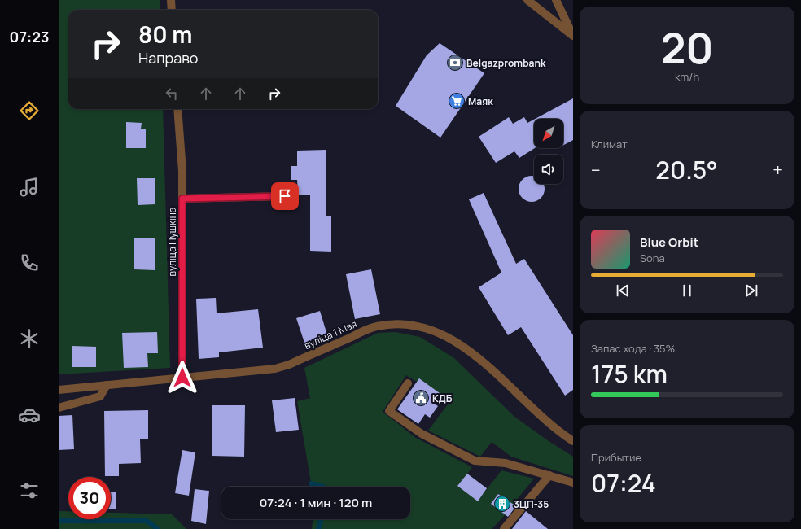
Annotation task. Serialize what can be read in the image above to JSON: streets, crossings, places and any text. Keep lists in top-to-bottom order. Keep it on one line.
{"streets":{"street":["вуліца Пушкіна","вуліца 1 Мая"]},"crossings":[["вуліца Пушкіна","вуліца 1 Мая"]],"places":{"bank":["Belgazprombank"],"supermarket":["Маяк"],"public building":["КДБ"],"building":["3ЦП-35"]},"north":"bottom left","page":{"tabs":"07:23","tile":[["20","km/h"],"Климат",["Запас хода · 35%","175 km"],["Прибытие","07:24"]],"turn":["80 m","Направо"],"heat":["−","20.5°","+"],"song":["Blue Orbit","Sona"],"limit":"30","trip":"07:24 · 1 мин · 120 m"}}
